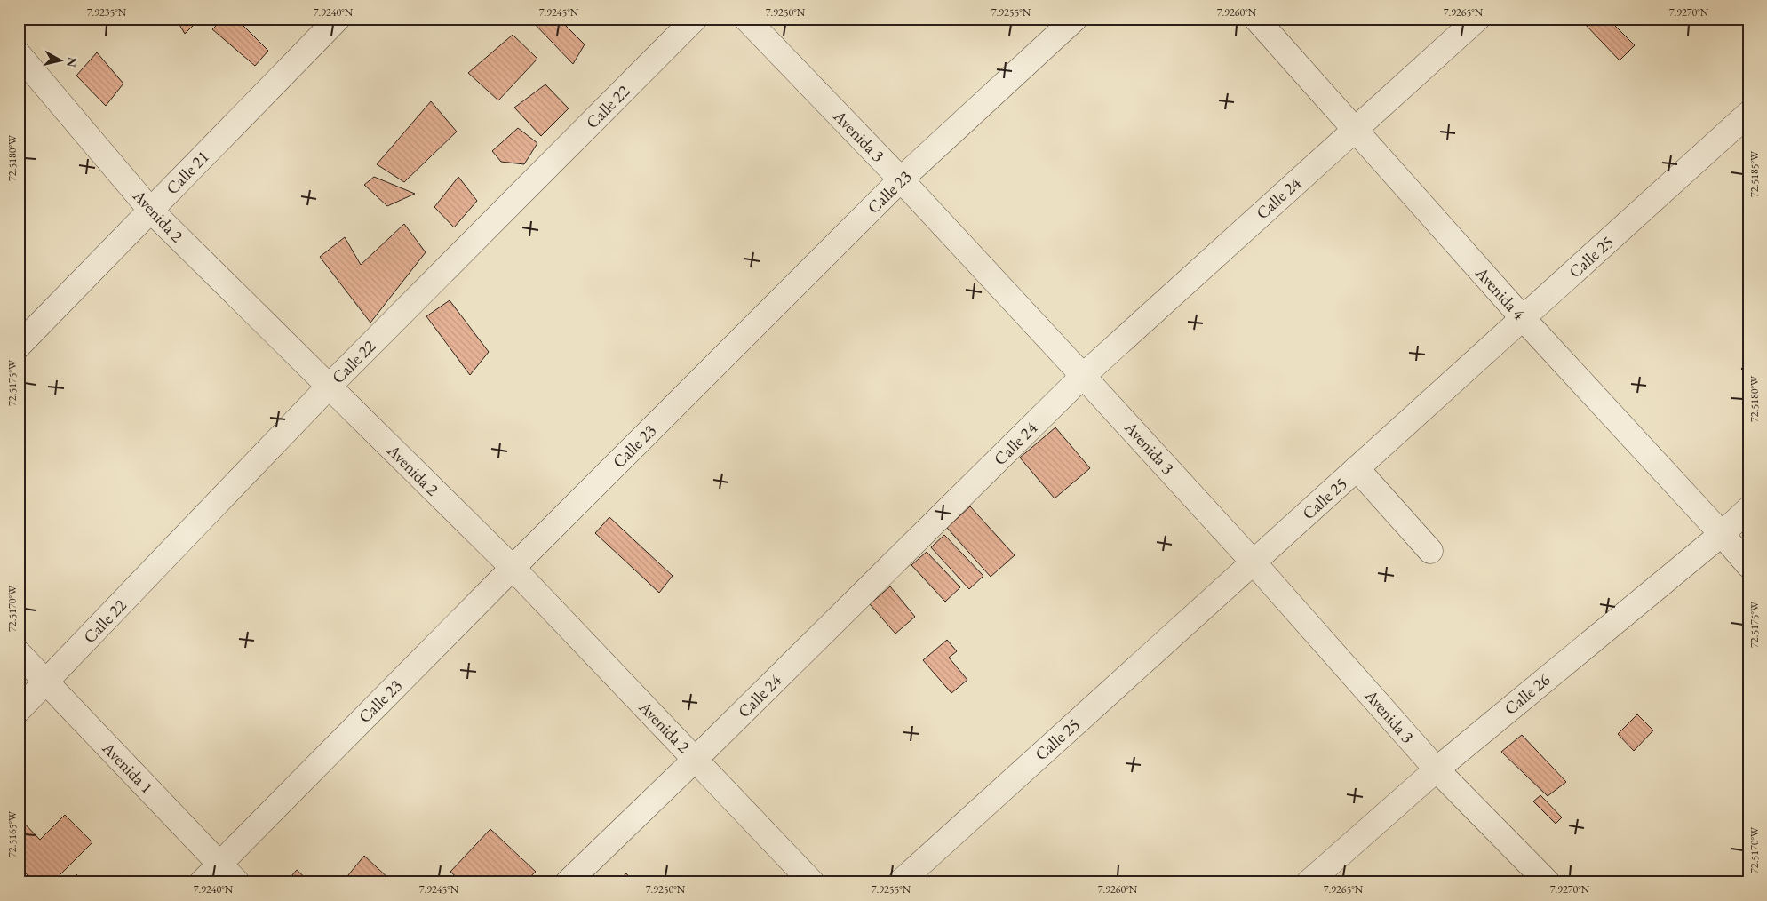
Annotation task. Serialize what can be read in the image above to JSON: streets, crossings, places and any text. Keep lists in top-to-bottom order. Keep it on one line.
{"streets":{"street":["Calle 22","Avenida 3","Calle 21","Calle 23","Calle 24","Avenida 2","Calle 25","Avenida 4","Calle 26","Avenida 1"]},"crossings":[["Calle 22","Avenida 2"],["Calle 22","Avenida 1"],["Avenida 3","Calle 23"],["Avenida 3","Calle 24"],["Avenida 3","Calle 25"],["Avenida 3","Calle 26"],["Calle 21","Avenida 2"],["Calle 23","Avenida 2"],["Calle 23","Avenida 1"],["Calle 24","Avenida 2"],["Calle 24","Avenida 4"],["Calle 25","Avenida 4"],["Avenida 4","Calle 26"]],"north":"right","coordinates":["7.9235°N","7.9240°N","7.9245°N","7.9250°N","7.9255°N","7.9260°N","7.9265°N","7.9270°N","72.5180°W","72.5185°W","72.5175°W","72.5170°W","72.5165°W"]}
